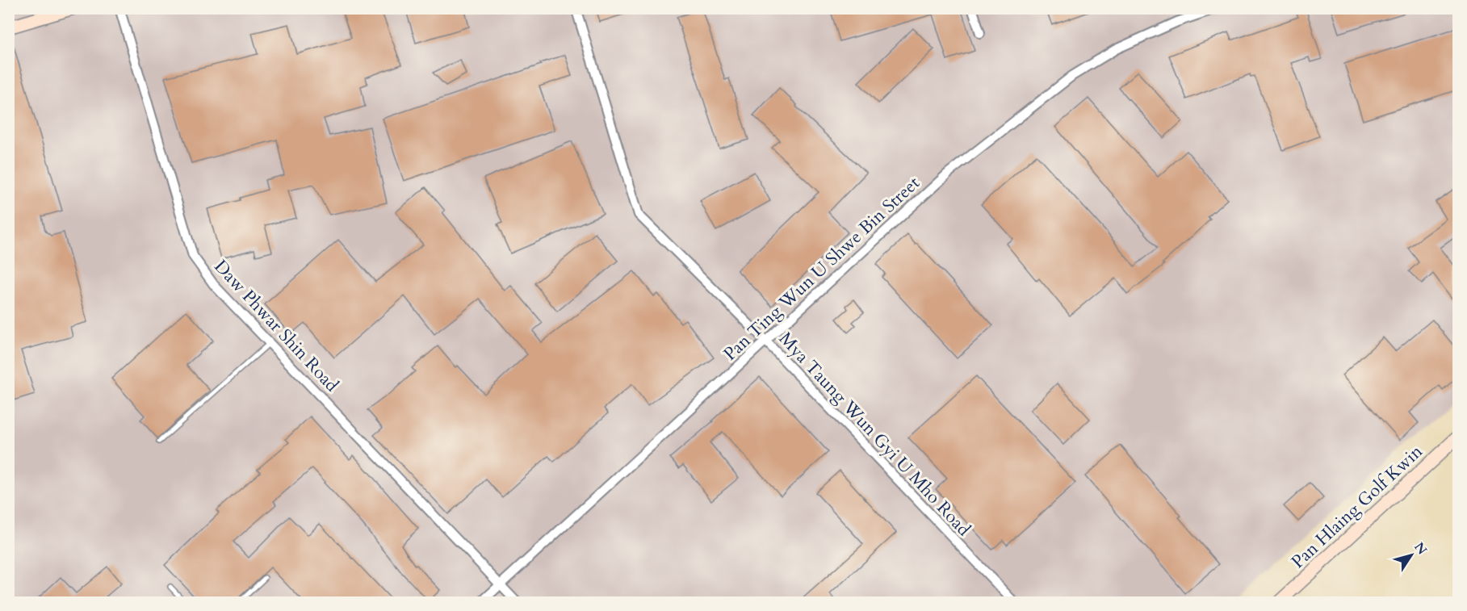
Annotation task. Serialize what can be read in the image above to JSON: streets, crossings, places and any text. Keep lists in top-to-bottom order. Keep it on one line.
{"streets":{"street":["Pan Ting Wun U Shwe Bin Street","Daw Phwar Shin Road","Mya Taung Wun Gyi U Mho Road","Pan Hlaing Golf Kwin"]},"crossings":[["Pan Ting Wun U Shwe Bin Street","Daw Phwar Shin Road"],["Pan Ting Wun U Shwe Bin Street","Mya Taung Wun Gyi U Mho Road"]],"north":"top right"}
